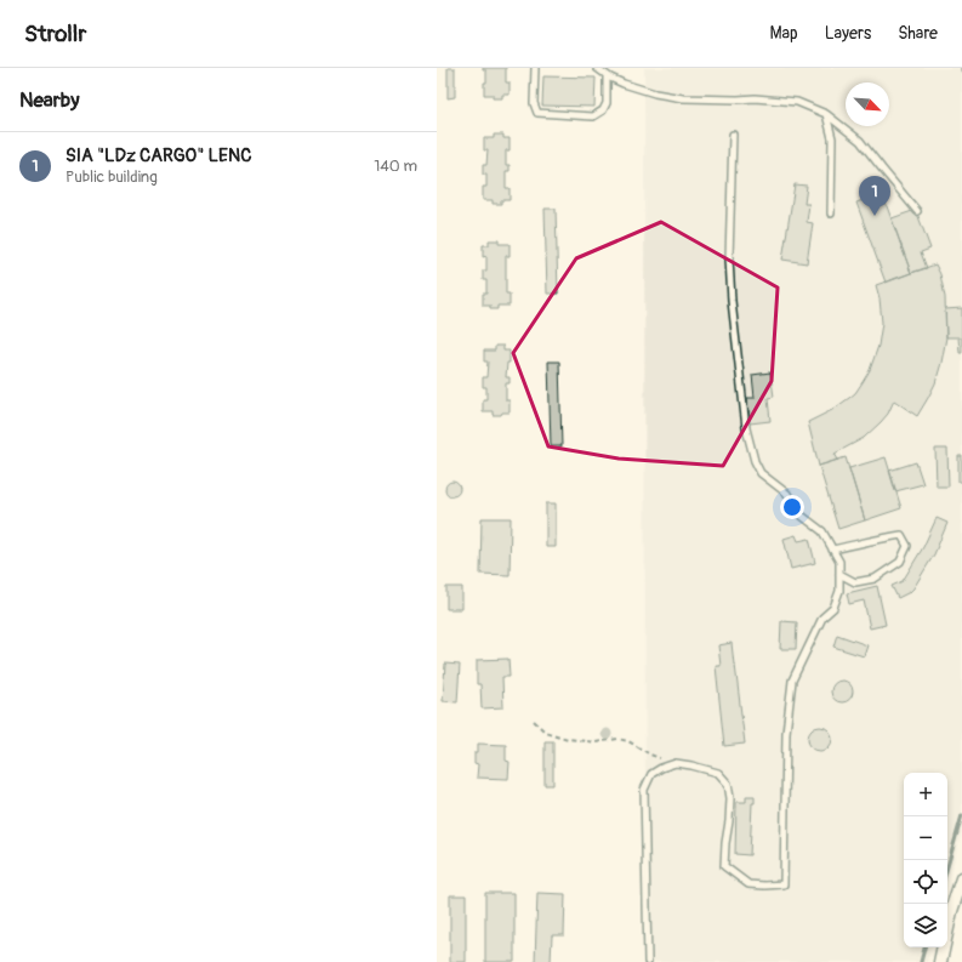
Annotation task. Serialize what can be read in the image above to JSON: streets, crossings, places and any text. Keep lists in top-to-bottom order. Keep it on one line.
{"north":"bottom right","page":{"header":"Strollr","nav":["Map","Layers","Share"],"heading":"Nearby","list":[{"mark":"1","name":"SIA \"LDz CARGO\" LENC","note":"Public building","value":"140 m"}],"pins":"1","map_buttons":["+","−"]}}
